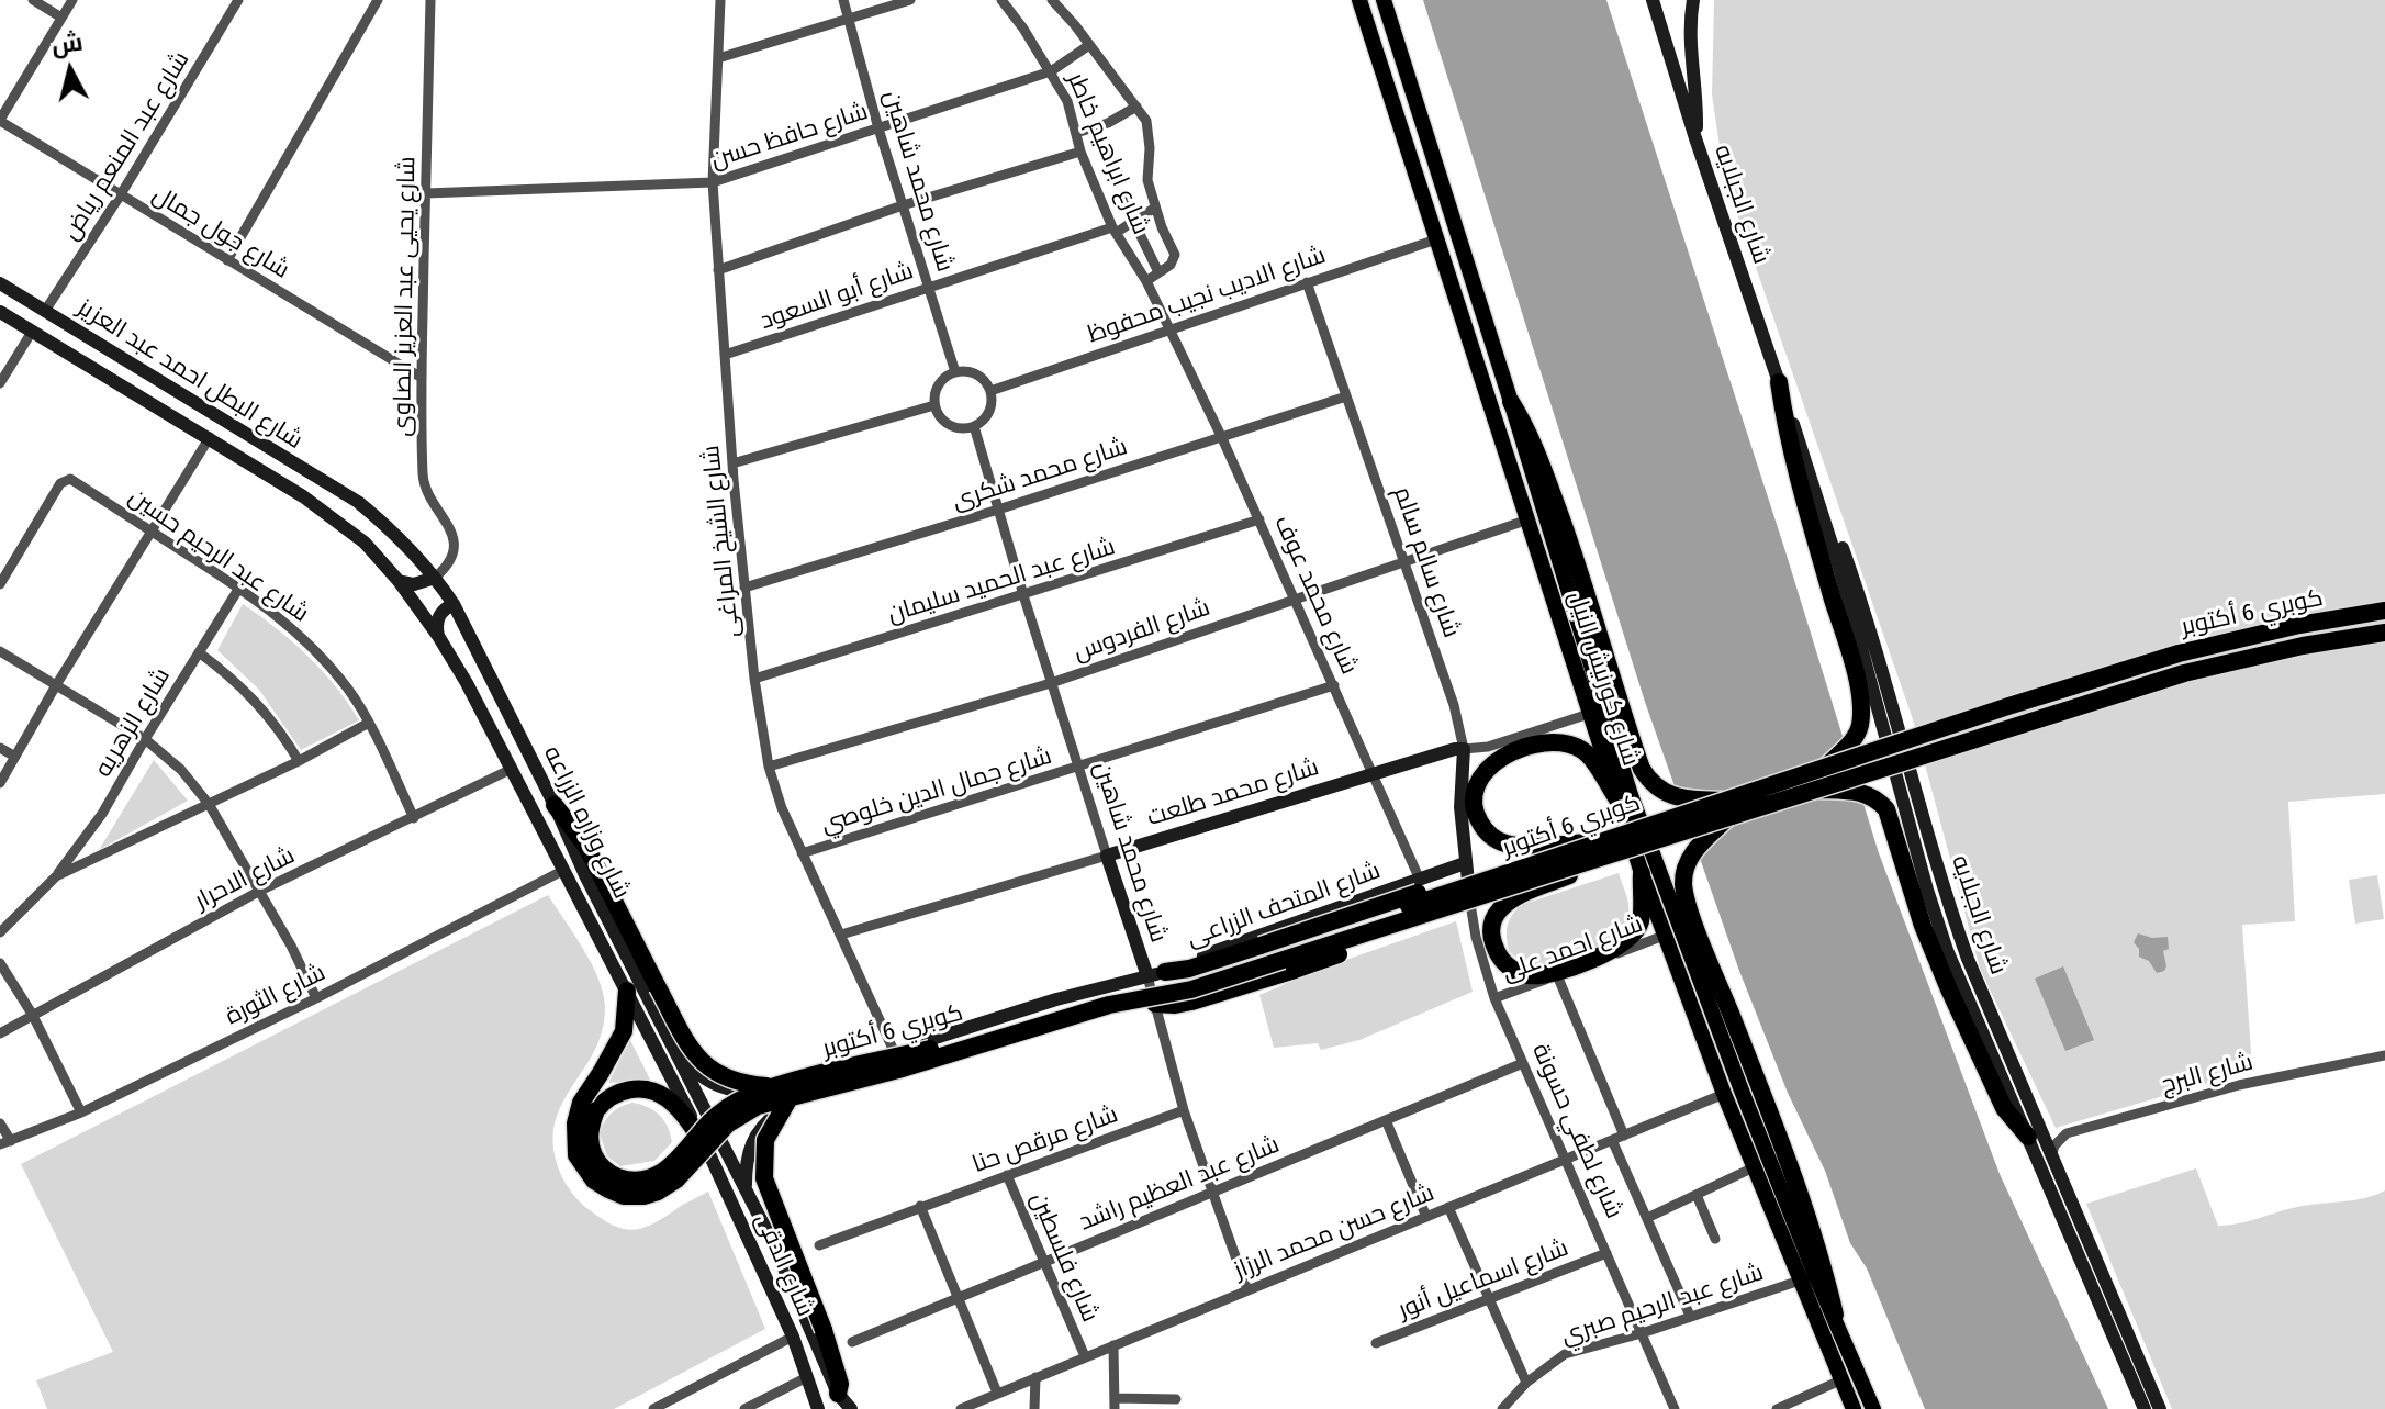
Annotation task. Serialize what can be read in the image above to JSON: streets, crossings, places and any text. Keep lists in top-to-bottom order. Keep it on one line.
{"streets":{"highway":["كوبري 6 أكتوبر"],"main road":["شارع كورنيش النيل"],"street":["شارع حافظ حسن","شارع عبد المنعم رياض","شارع ابراهيم خاطر","شارع محمد شاهين","شارع الجبلايه","شارع جول جمال","شارع الاديب نجيب محفوظ","شارع يحيى عبد العزيز الصاوى","شارع أبو السعود","شارع البطل احمد عبد العزيز","شارع محمد شكرى","شارع الشيخ المراغى","شارع عبد الرحيم حسين","شارع سالم سالم","شارع عبد الحميد سليمان","شارع محمد عوف","شارع الفردوس","شارع الزهريه","شارع جمال الدين خلوصي","شارع محمد طلعت","شارع وزاره الزراعه","شارع الاحرار","شارع المتحف الزراعى","شارع احمد على","شارع الثورة","شارع البرج","شارع لطفي حسونة","شارع مرقص حنا","شارع عبد العظيم راشد","شارع حسن محمد الرزاز","شارع فلسطين","شارع الدقى","شارع اسماعيل أنور","شارع عبد الرحيم صبري"]},"crossings":[["شارع حافظ حسن","شارع ابراهيم خاطر"],["شارع حافظ حسن","شارع محمد شاهين"],["شارع حافظ حسن","شارع يحيى عبد العزيز الصاوى"],["شارع حافظ حسن","شارع الشيخ المراغى"],["شارع عبد المنعم رياض","شارع جول جمال"],["شارع عبد المنعم رياض","شارع البطل احمد عبد العزيز"],["شارع ابراهيم خاطر","شارع الاديب نجيب محفوظ"],["شارع ابراهيم خاطر","شارع أبو السعود"],["شارع ابراهيم خاطر","شارع محمد عوف"],["شارع محمد شاهين","شارع الاديب نجيب محفوظ"],["شارع محمد شاهين","شارع أبو السعود"],["شارع محمد شاهين","شارع محمد شكرى"],["شارع محمد شاهين","شارع عبد الحميد سليمان"],["شارع محمد شاهين","شارع الفردوس"],["شارع محمد شاهين","شارع جمال الدين خلوصي"],["شارع محمد شاهين","شارع محمد طلعت"],["شارع محمد شاهين","شارع المتحف الزراعى"],["شارع محمد شاهين","شارع مرقص حنا"],["شارع محمد شاهين","شارع عبد العظيم راشد"],["شارع محمد شاهين","شارع حسن محمد الرزاز"],["شارع الجبلايه","شارع البرج"],["شارع جول جمال","شارع يحيى عبد العزيز الصاوى"],["شارع الاديب نجيب محفوظ","شارع سالم سالم"],["شارع الاديب نجيب محفوظ","شارع محمد عوف"],["شارع الاديب نجيب محفوظ","شارع كورنيش النيل"],["شارع يحيى عبد العزيز الصاوى","شارع وزاره الزراعه"],["شارع أبو السعود","شارع الشيخ المراغى"],["شارع البطل احمد عبد العزيز","شارع وزاره الزراعه"],["شارع محمد شكرى","شارع الشيخ المراغى"],["شارع محمد شكرى","شارع سالم سالم"],["شارع محمد شكرى","شارع محمد عوف"],["شارع الشيخ المراغى","شارع عبد الحميد سليمان"],["شارع الشيخ المراغى","شارع الفردوس"],["شارع الشيخ المراغى","شارع جمال الدين خلوصي"],["شارع الشيخ المراغى","شارع محمد طلعت"],["شارع الشيخ المراغى","شارع المتحف الزراعى"],["شارع عبد الرحيم حسين","شارع الزهريه"],["شارع عبد الرحيم حسين","شارع الاحرار"],["شارع سالم سالم","شارع الفردوس"],["شارع سالم سالم","شارع محمد طلعت"],["شارع سالم سالم","شارع المتحف الزراعى"],["شارع سالم سالم","شارع لطفي حسونة"],["شارع عبد الحميد سليمان","شارع محمد عوف"],["شارع محمد عوف","شارع الفردوس"],["شارع محمد عوف","شارع جمال الدين خلوصي"],["شارع محمد عوف","شارع محمد طلعت"],["شارع محمد عوف","شارع المتحف الزراعى"],["كوبري 6 أكتوبر","شارع وزاره الزراعه"],["شارع الفردوس","شارع كورنيش النيل"],["شارع كورنيش النيل","شارع محمد طلعت"],["شارع كورنيش النيل","شارع احمد على"],["شارع كورنيش النيل","شارع حسن محمد الرزاز"],["شارع كورنيش النيل","شارع عبد الرحيم صبري"],["شارع وزاره الزراعه","شارع الاحرار"],["شارع وزاره الزراعه","شارع المتحف الزراعى"],["شارع وزاره الزراعه","شارع الثورة"],["شارع وزاره الزراعه","شارع الدقى"],["شارع المتحف الزراعى","شارع لطفي حسونة"],["شارع احمد على","شارع لطفي حسونة"],["شارع لطفي حسونة","شارع عبد العظيم راشد"],["شارع لطفي حسونة","شارع حسن محمد الرزاز"],["شارع لطفي حسونة","شارع اسماعيل أنور"],["شارع لطفي حسونة","شارع عبد الرحيم صبري"],["شارع مرقص حنا","شارع فلسطين"],["شارع عبد العظيم راشد","شارع فلسطين"],["شارع حسن محمد الرزاز","شارع فلسطين"]],"north":"top"}
